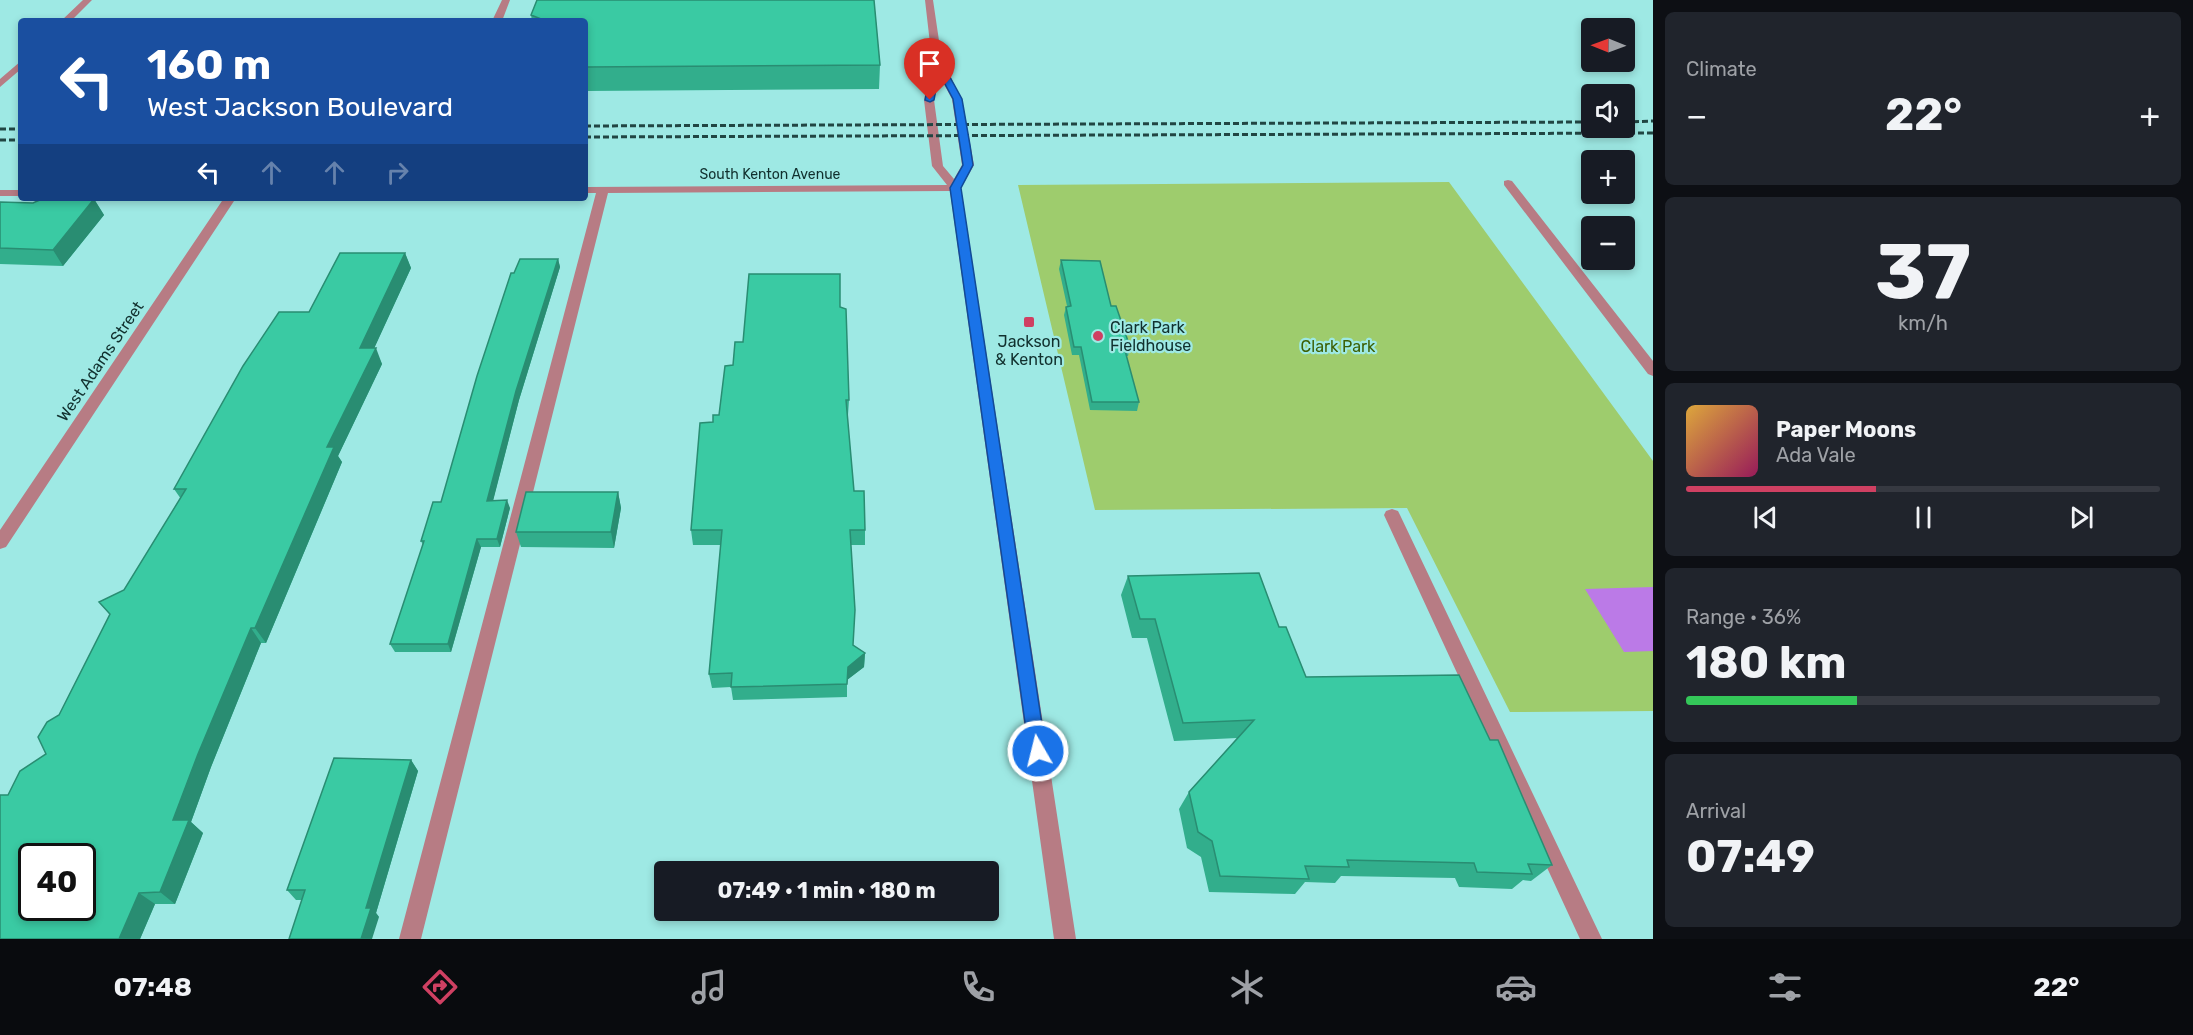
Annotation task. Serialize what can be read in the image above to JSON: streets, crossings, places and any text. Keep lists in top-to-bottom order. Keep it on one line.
{"streets":{"street":["South Kenton Avenue","West Adams Street"]},"parks":["Clark Park"],"places":{"transit":["Jackson & Kenton"],"other":["Clark Park Fieldhouse"]},"north":"left","page":{"tile":["Climate",["37","km/h"],["Range · 36%","180 km"],["Arrival","07:49"]],"map_buttons":["+","−"],"turn":["160 m","West Jackson Boulevard"],"heat":["−","22°","+"],"song":["Paper Moons","Ada Vale"],"limit":"40","trip":"07:49 · 1 min · 180 m","tabs":["07:48","22°"]}}
